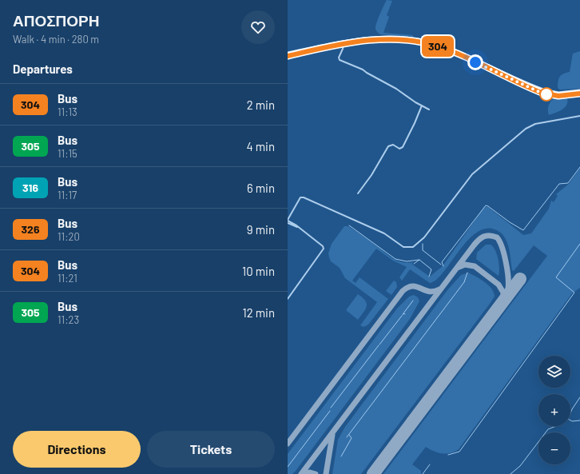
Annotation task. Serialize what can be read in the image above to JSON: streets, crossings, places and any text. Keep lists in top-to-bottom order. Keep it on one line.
{"lines":["bus line 304"],"page":{"heading":[["ΑΠΟΣΠΟΡΗ","Walk · 4 min · 280 m"],"Departures"],"on_map":"304","list":[{"mark":"304","name":"Bus","note":"11:13","value":"2 min"},{"mark":"305","name":"Bus","note":"11:15","value":"4 min"},{"mark":"316","name":"Bus","note":"11:17","value":"6 min"},{"mark":"326","name":"Bus","note":"11:20","value":"9 min"},{"mark":"304","name":"Bus","note":"11:21","value":"10 min"},{"mark":"305","name":"Bus","note":"11:23","value":"12 min"}],"map_buttons":["+","−"],"buttons":["Directions","Tickets"]}}
